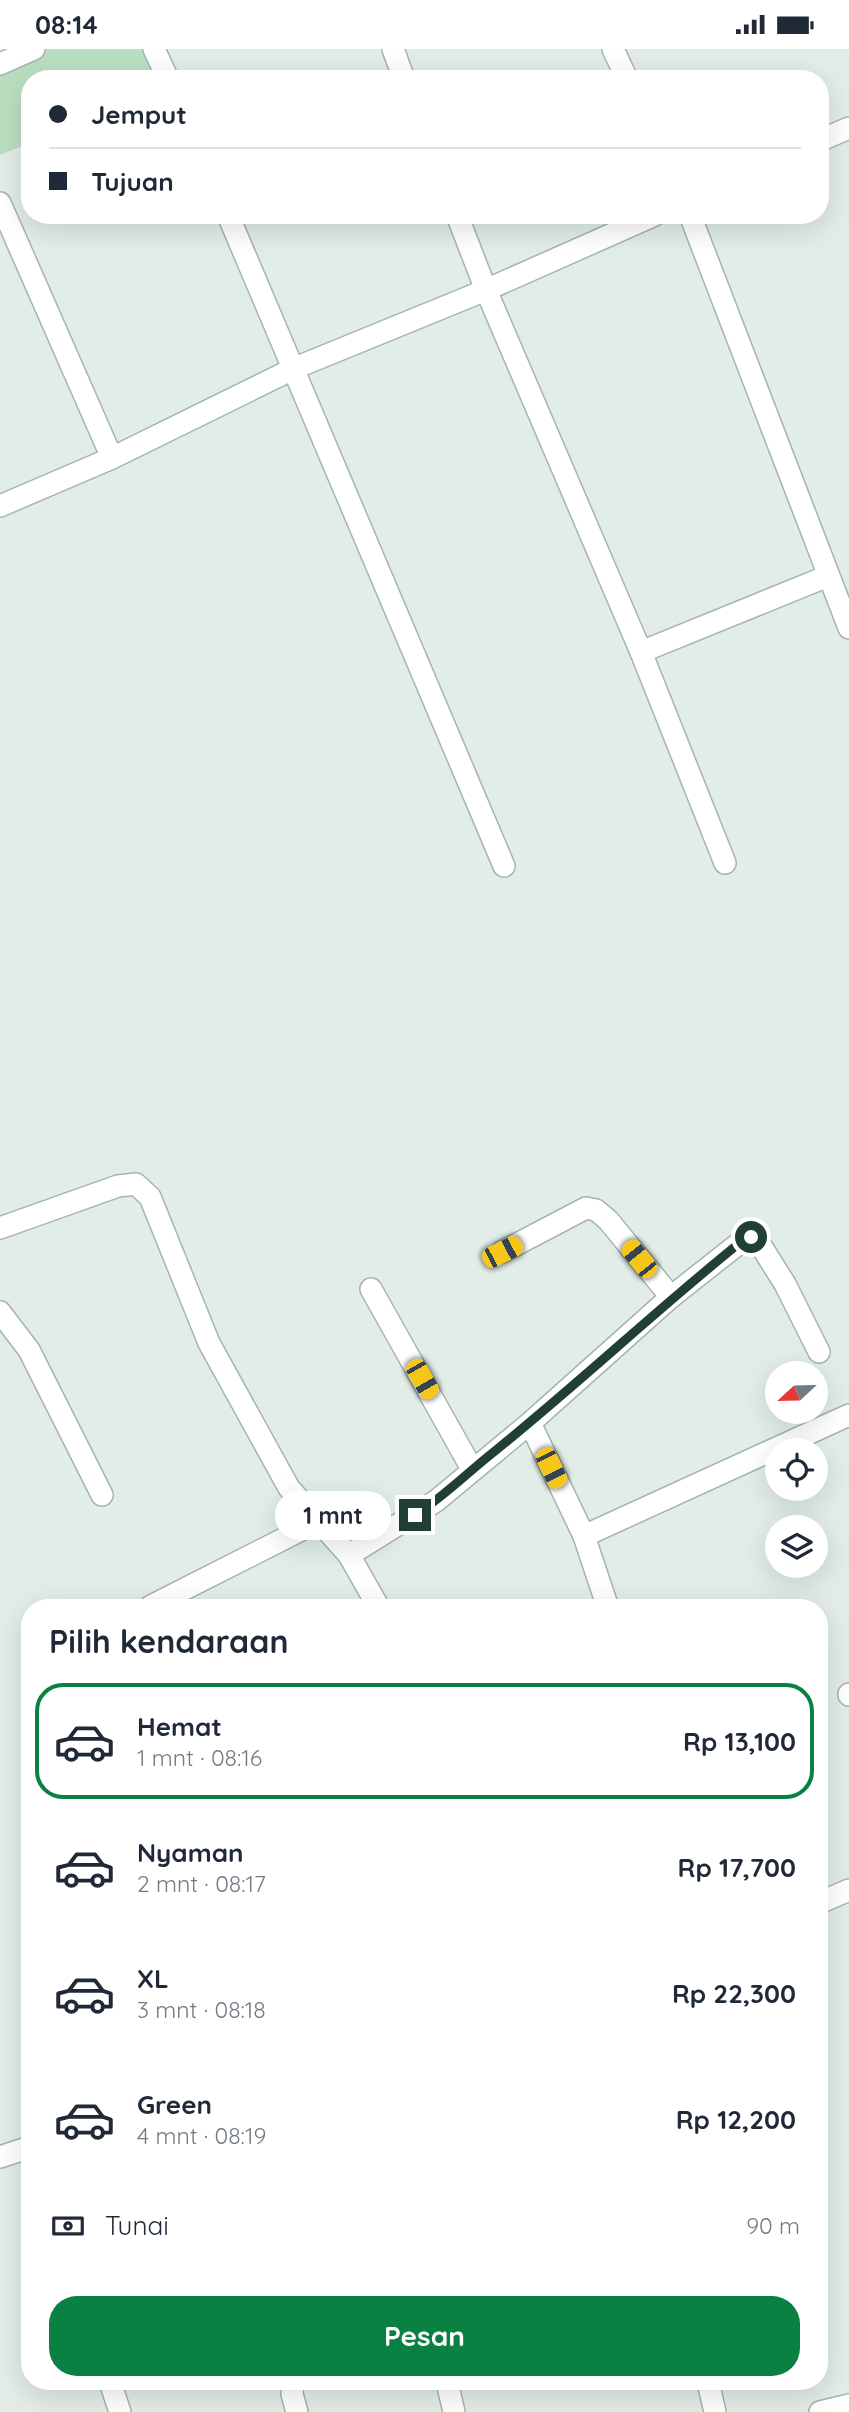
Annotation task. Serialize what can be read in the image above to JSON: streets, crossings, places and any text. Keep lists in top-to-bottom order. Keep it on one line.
{"north":"left","page":{"status":"08:14","banner":["Jemput","Tujuan"],"bubble":"1 mnt","heading":"Pilih kendaraan","list":[{"name":"Hemat","note":"1 mnt · 08:16","value":"Rp 13,100"},{"name":"Nyaman","note":"2 mnt · 08:17","value":"Rp 17,700"},{"name":"XL","note":"3 mnt · 08:18","value":"Rp 22,300"},{"name":"Green","note":"4 mnt · 08:19","value":"Rp 12,200"}],"pay":["Tunai","90 m"],"buttons":"Pesan"}}
